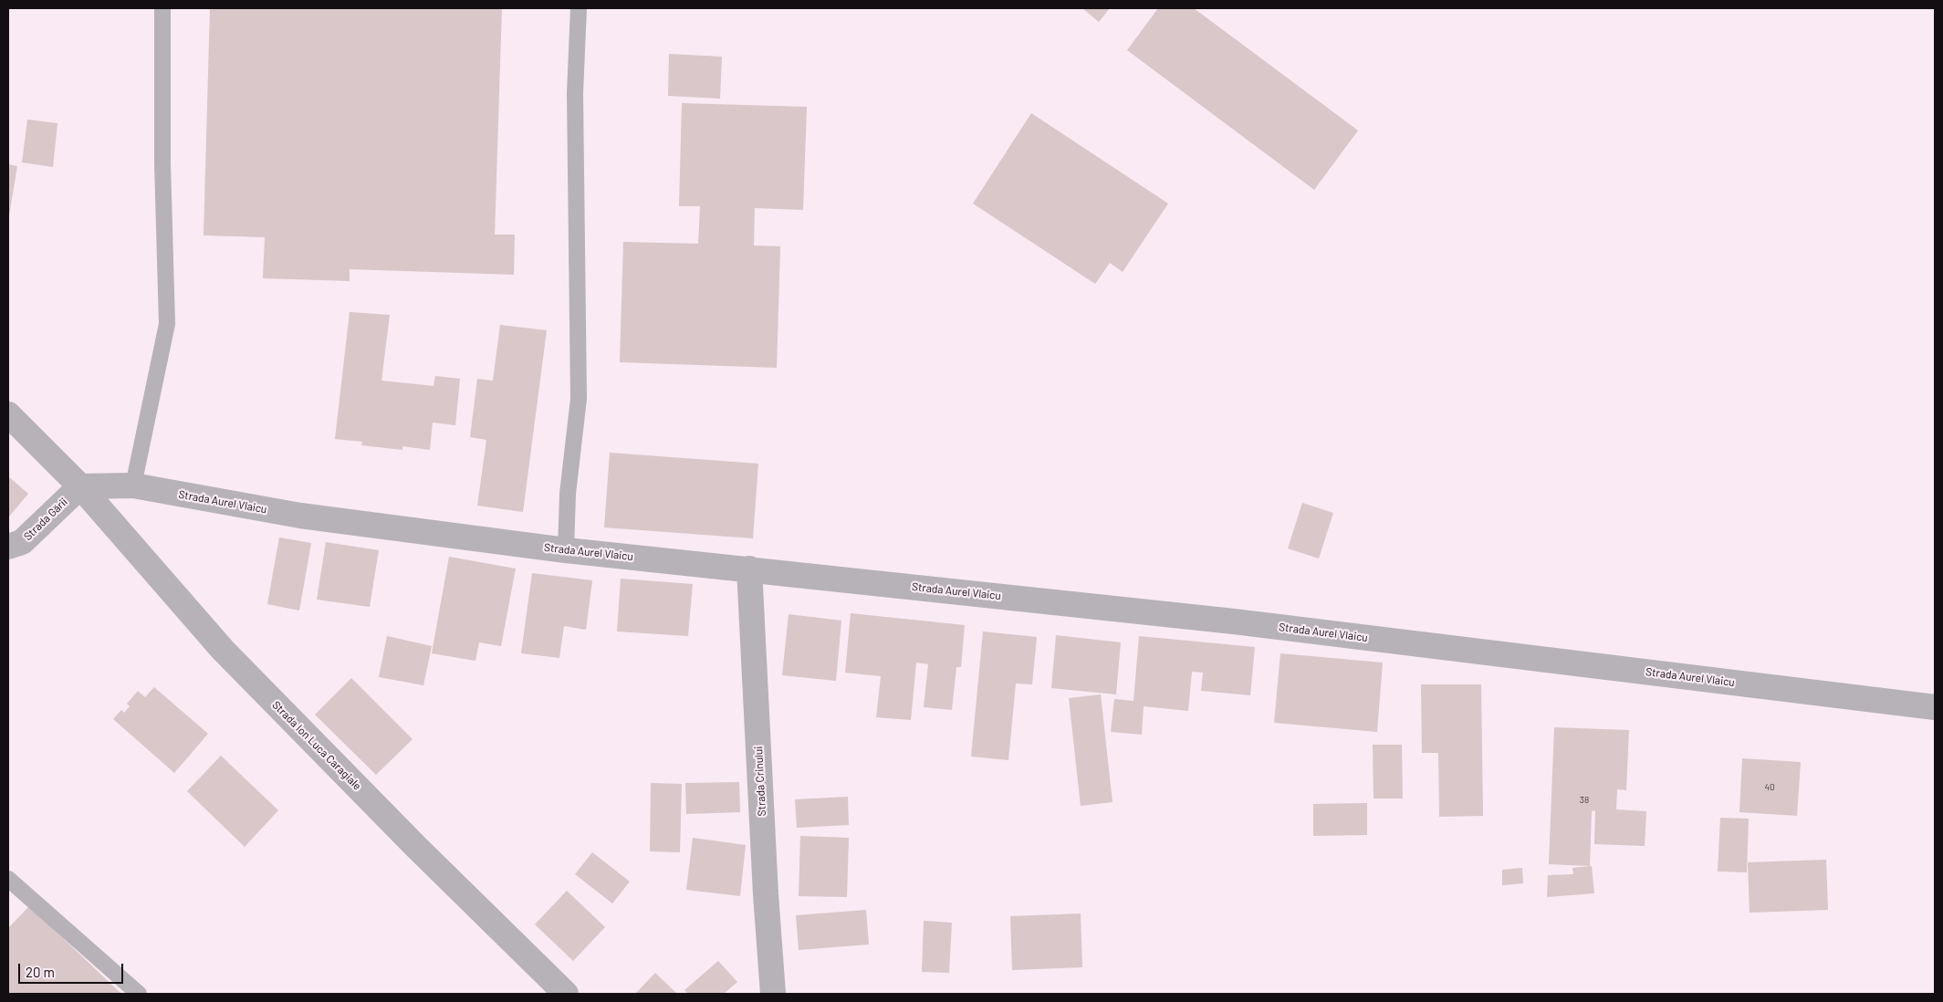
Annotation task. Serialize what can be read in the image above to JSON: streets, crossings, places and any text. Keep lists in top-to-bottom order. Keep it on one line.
{"streets":{"street":["Strada Aurel Vlaicu","Strada Gării","Strada Ion Luca Caragiale","Strada Crinului"]},"crossings":[["Strada Aurel Vlaicu","Strada Gării"],["Strada Aurel Vlaicu","Strada Ion Luca Caragiale"],["Strada Aurel Vlaicu","Strada Crinului"],["Strada Gării","Strada Ion Luca Caragiale"]],"house_numbers":["40","38"],"scale_bar":"20 m"}
